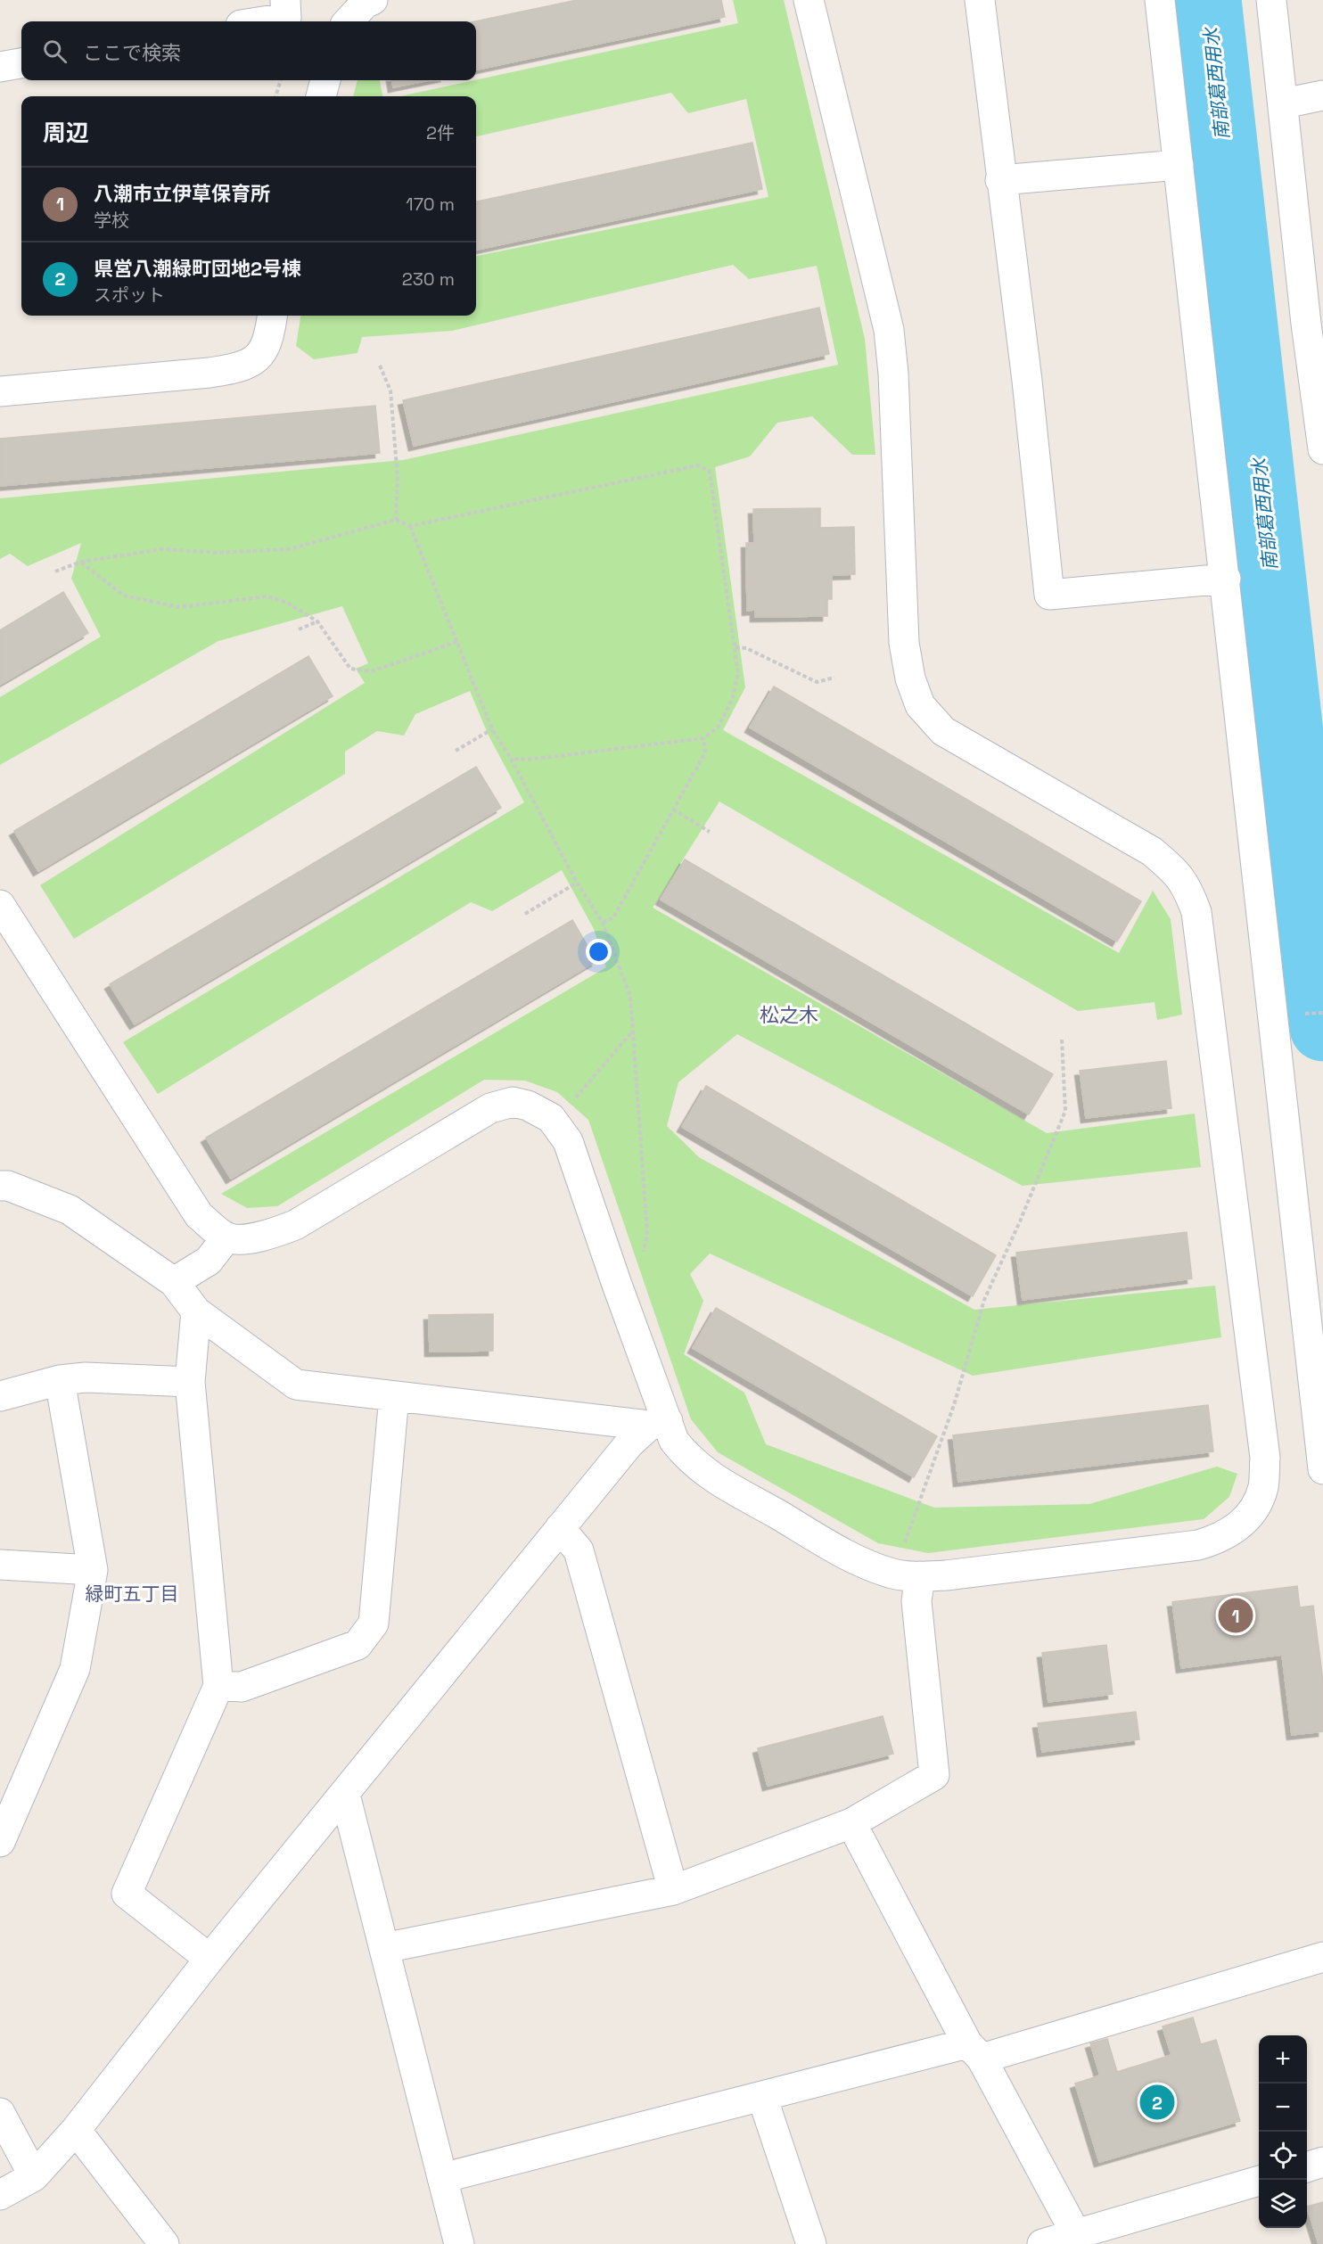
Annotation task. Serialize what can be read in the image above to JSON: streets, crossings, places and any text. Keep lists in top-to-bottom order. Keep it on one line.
{"districts":["松之木","緑町五丁目"],"water":["南部葛西用水"],"page":{"search":"ここで検索","heading":["周辺","2件"],"list":[{"mark":"1","name":"八潮市立伊草保育所","note":"学校","value":"170 m"},{"mark":"2","name":"県営八潮緑町団地2号棟","note":"スポット","value":"230 m"}],"pins":["1","2"],"map_buttons":["+","−"]}}
